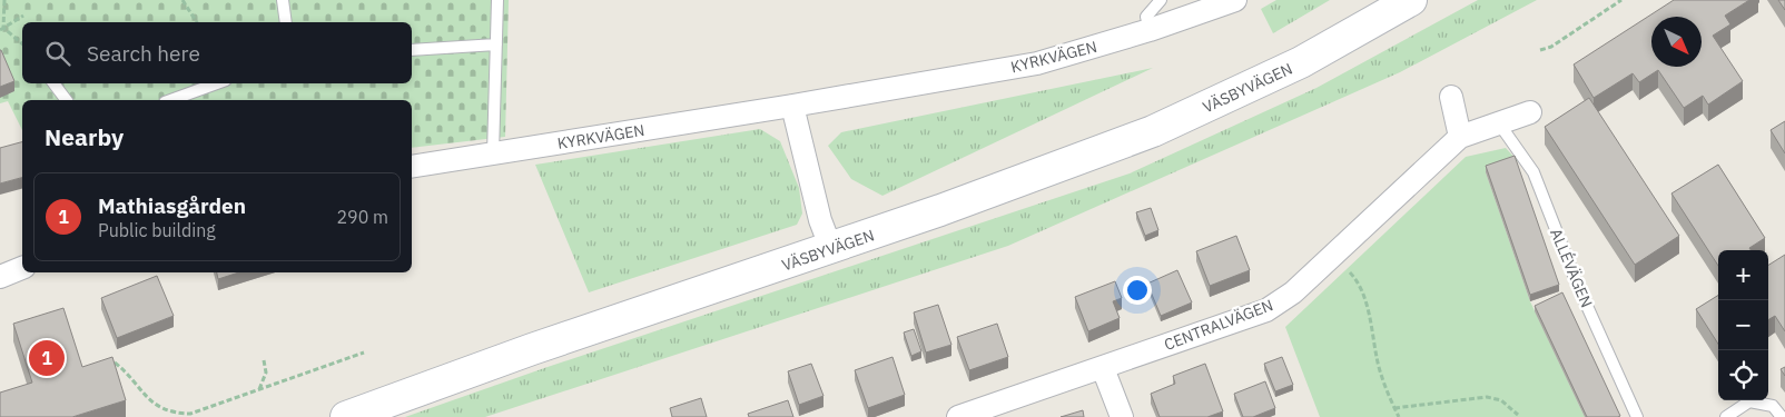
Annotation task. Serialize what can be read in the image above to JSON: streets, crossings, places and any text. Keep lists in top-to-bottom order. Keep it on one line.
{"streets":{"main road":["VÄSBYVÄGEN"],"street":["KYRKVÄGEN","CENTRALVÄGEN"],"lane":["ALLÉVÄGEN"]},"crossings":[["ALLÉVÄGEN","CENTRALVÄGEN"]],"north":"bottom right","page":{"search":"Search here","heading":"Nearby","list":[{"mark":"1","name":"Mathiasgården","note":"Public building","value":"290 m"}],"map_buttons":["+","−"],"pins":"1"}}
